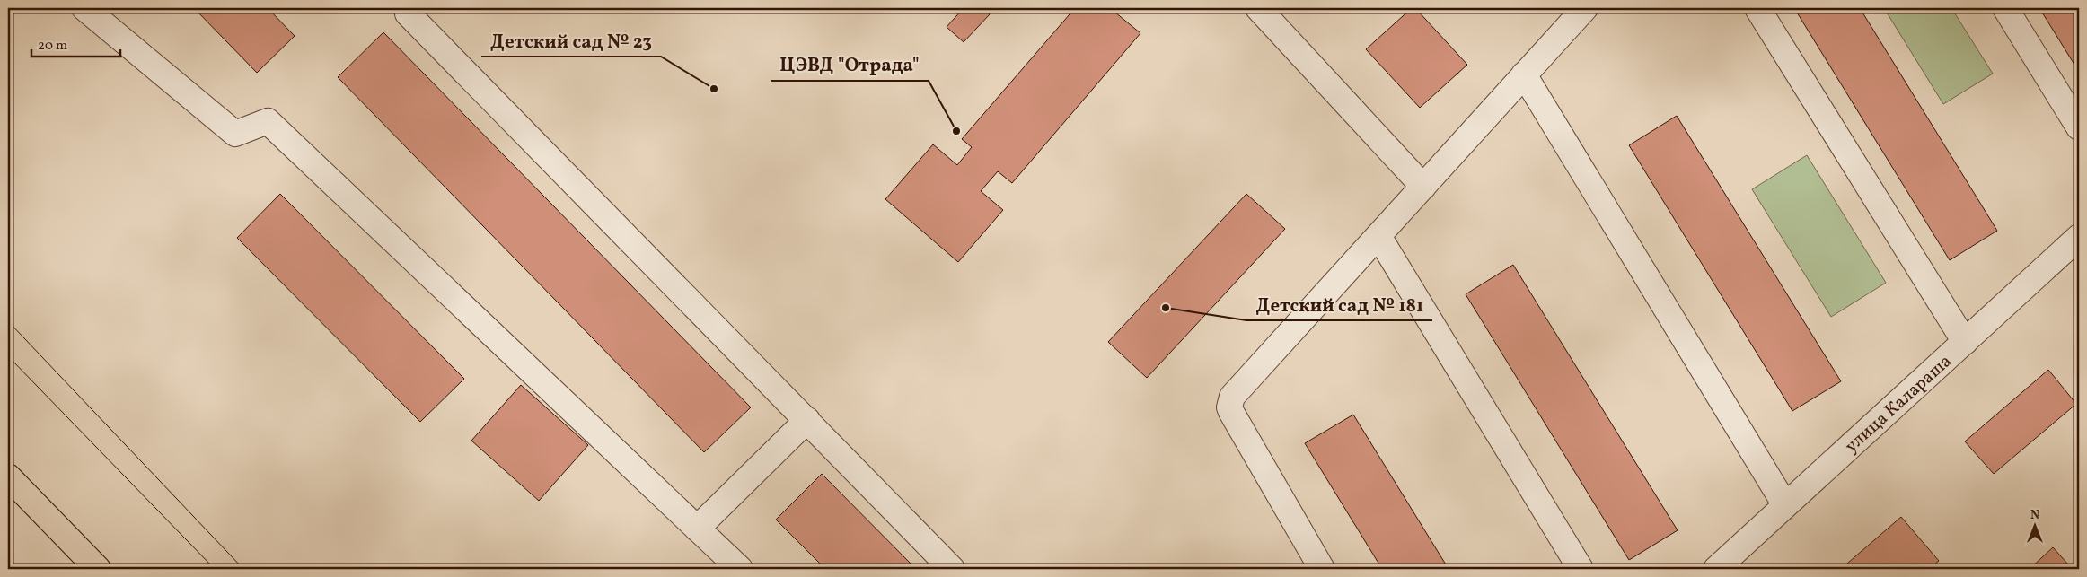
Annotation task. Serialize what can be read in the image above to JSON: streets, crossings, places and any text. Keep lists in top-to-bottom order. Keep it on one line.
{"streets":{"street":["улица Калараша"]},"places":["Детский сад № 23","ЦЭВД \"Отрада\"","Детский сад № 181"],"scale_bar":"20 m","north":"top"}
